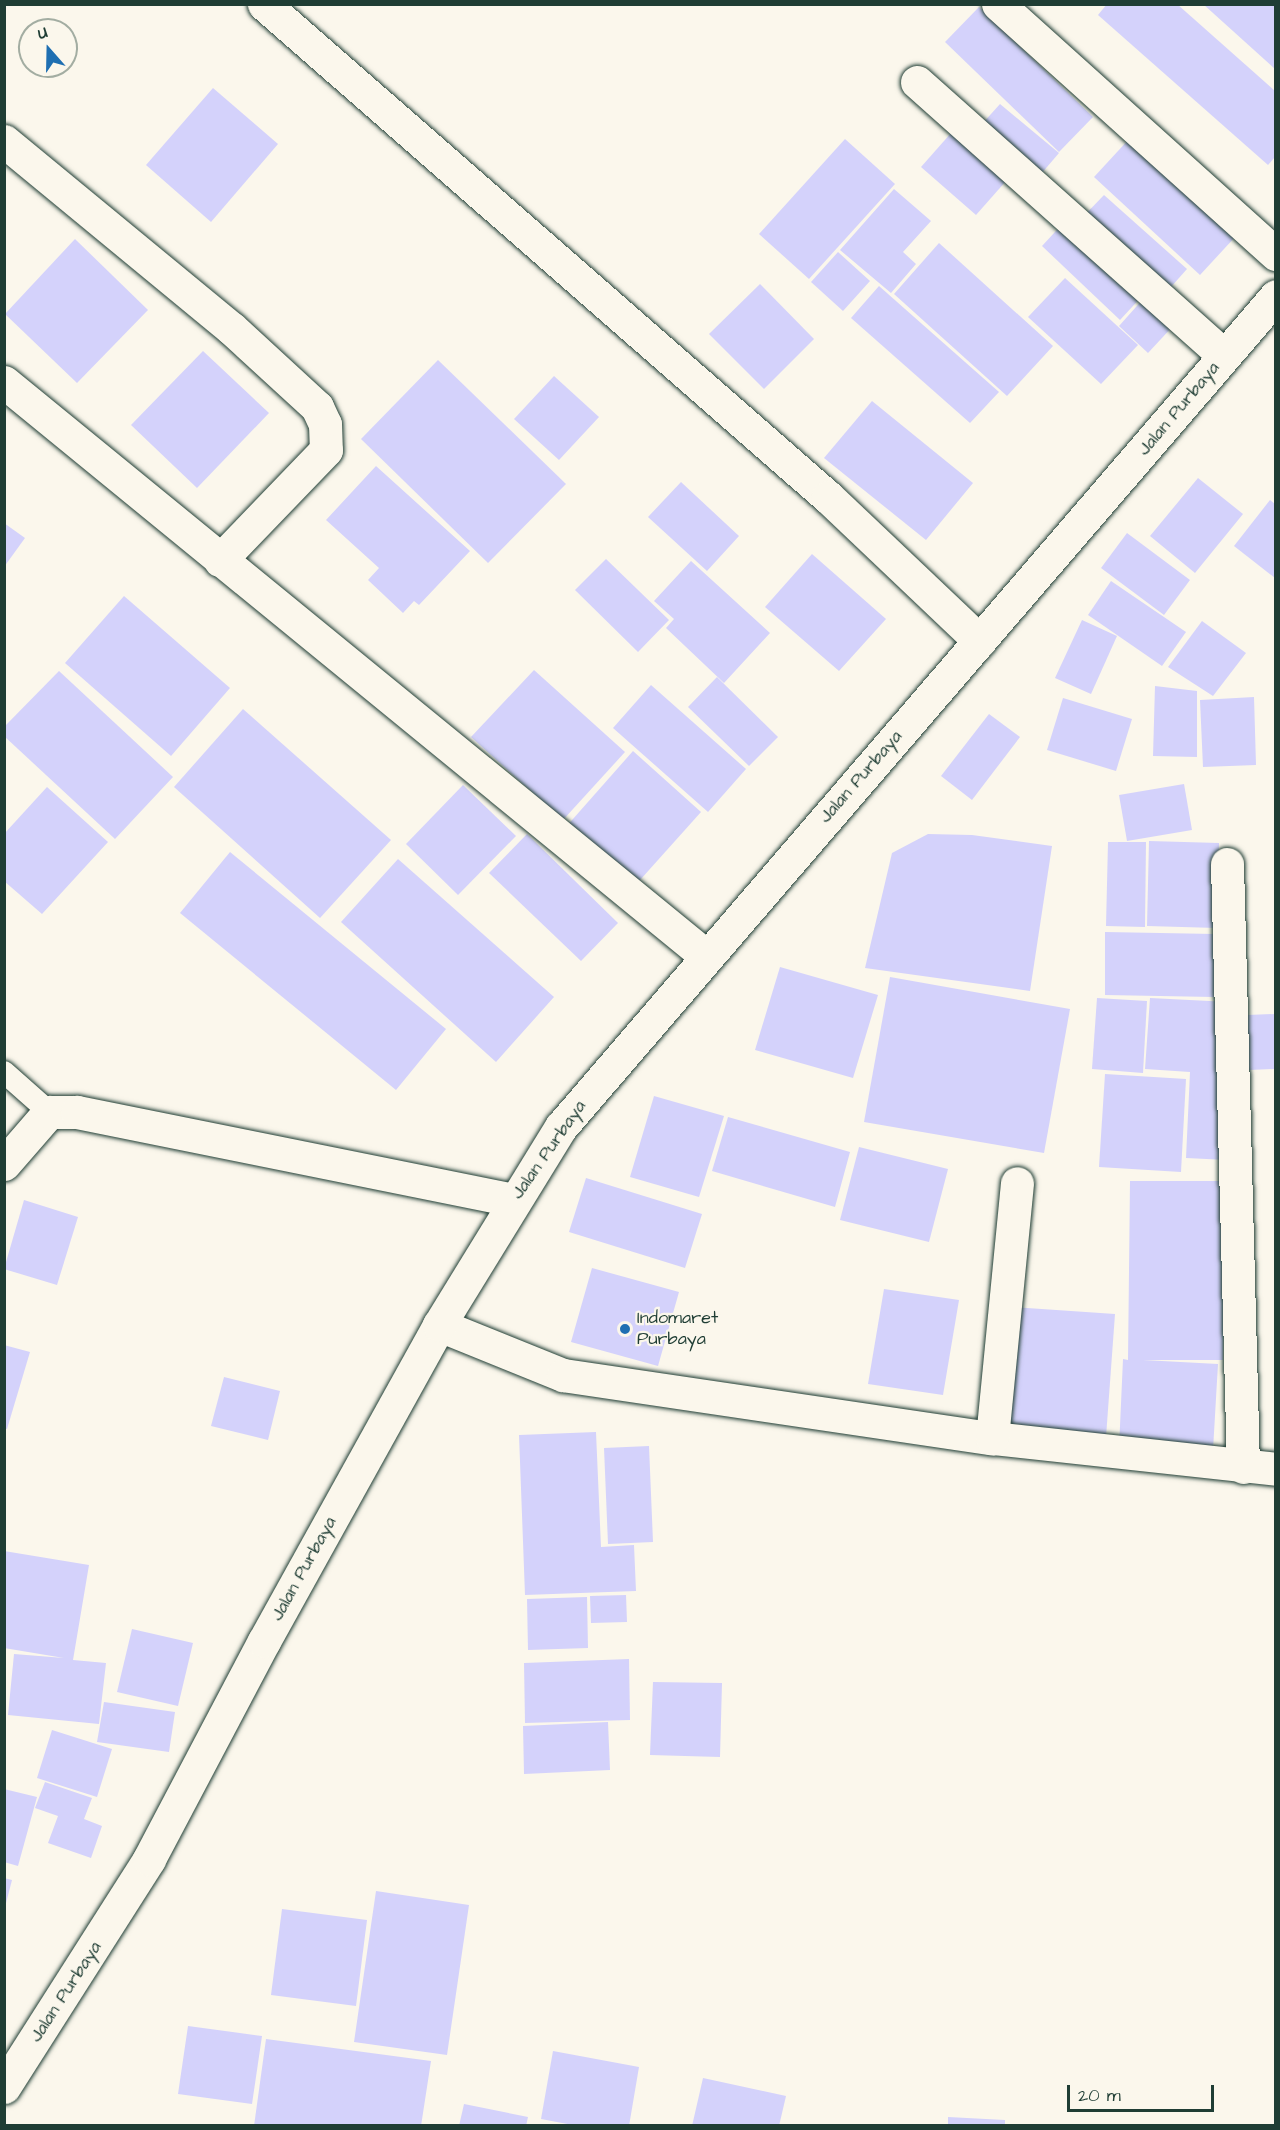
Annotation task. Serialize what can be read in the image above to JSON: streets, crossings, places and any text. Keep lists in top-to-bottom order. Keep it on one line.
{"streets":{"street":["Jalan Purbaya"]},"places":["Indomaret Purbaya"],"scale_bar":"20 m","north":"top"}
